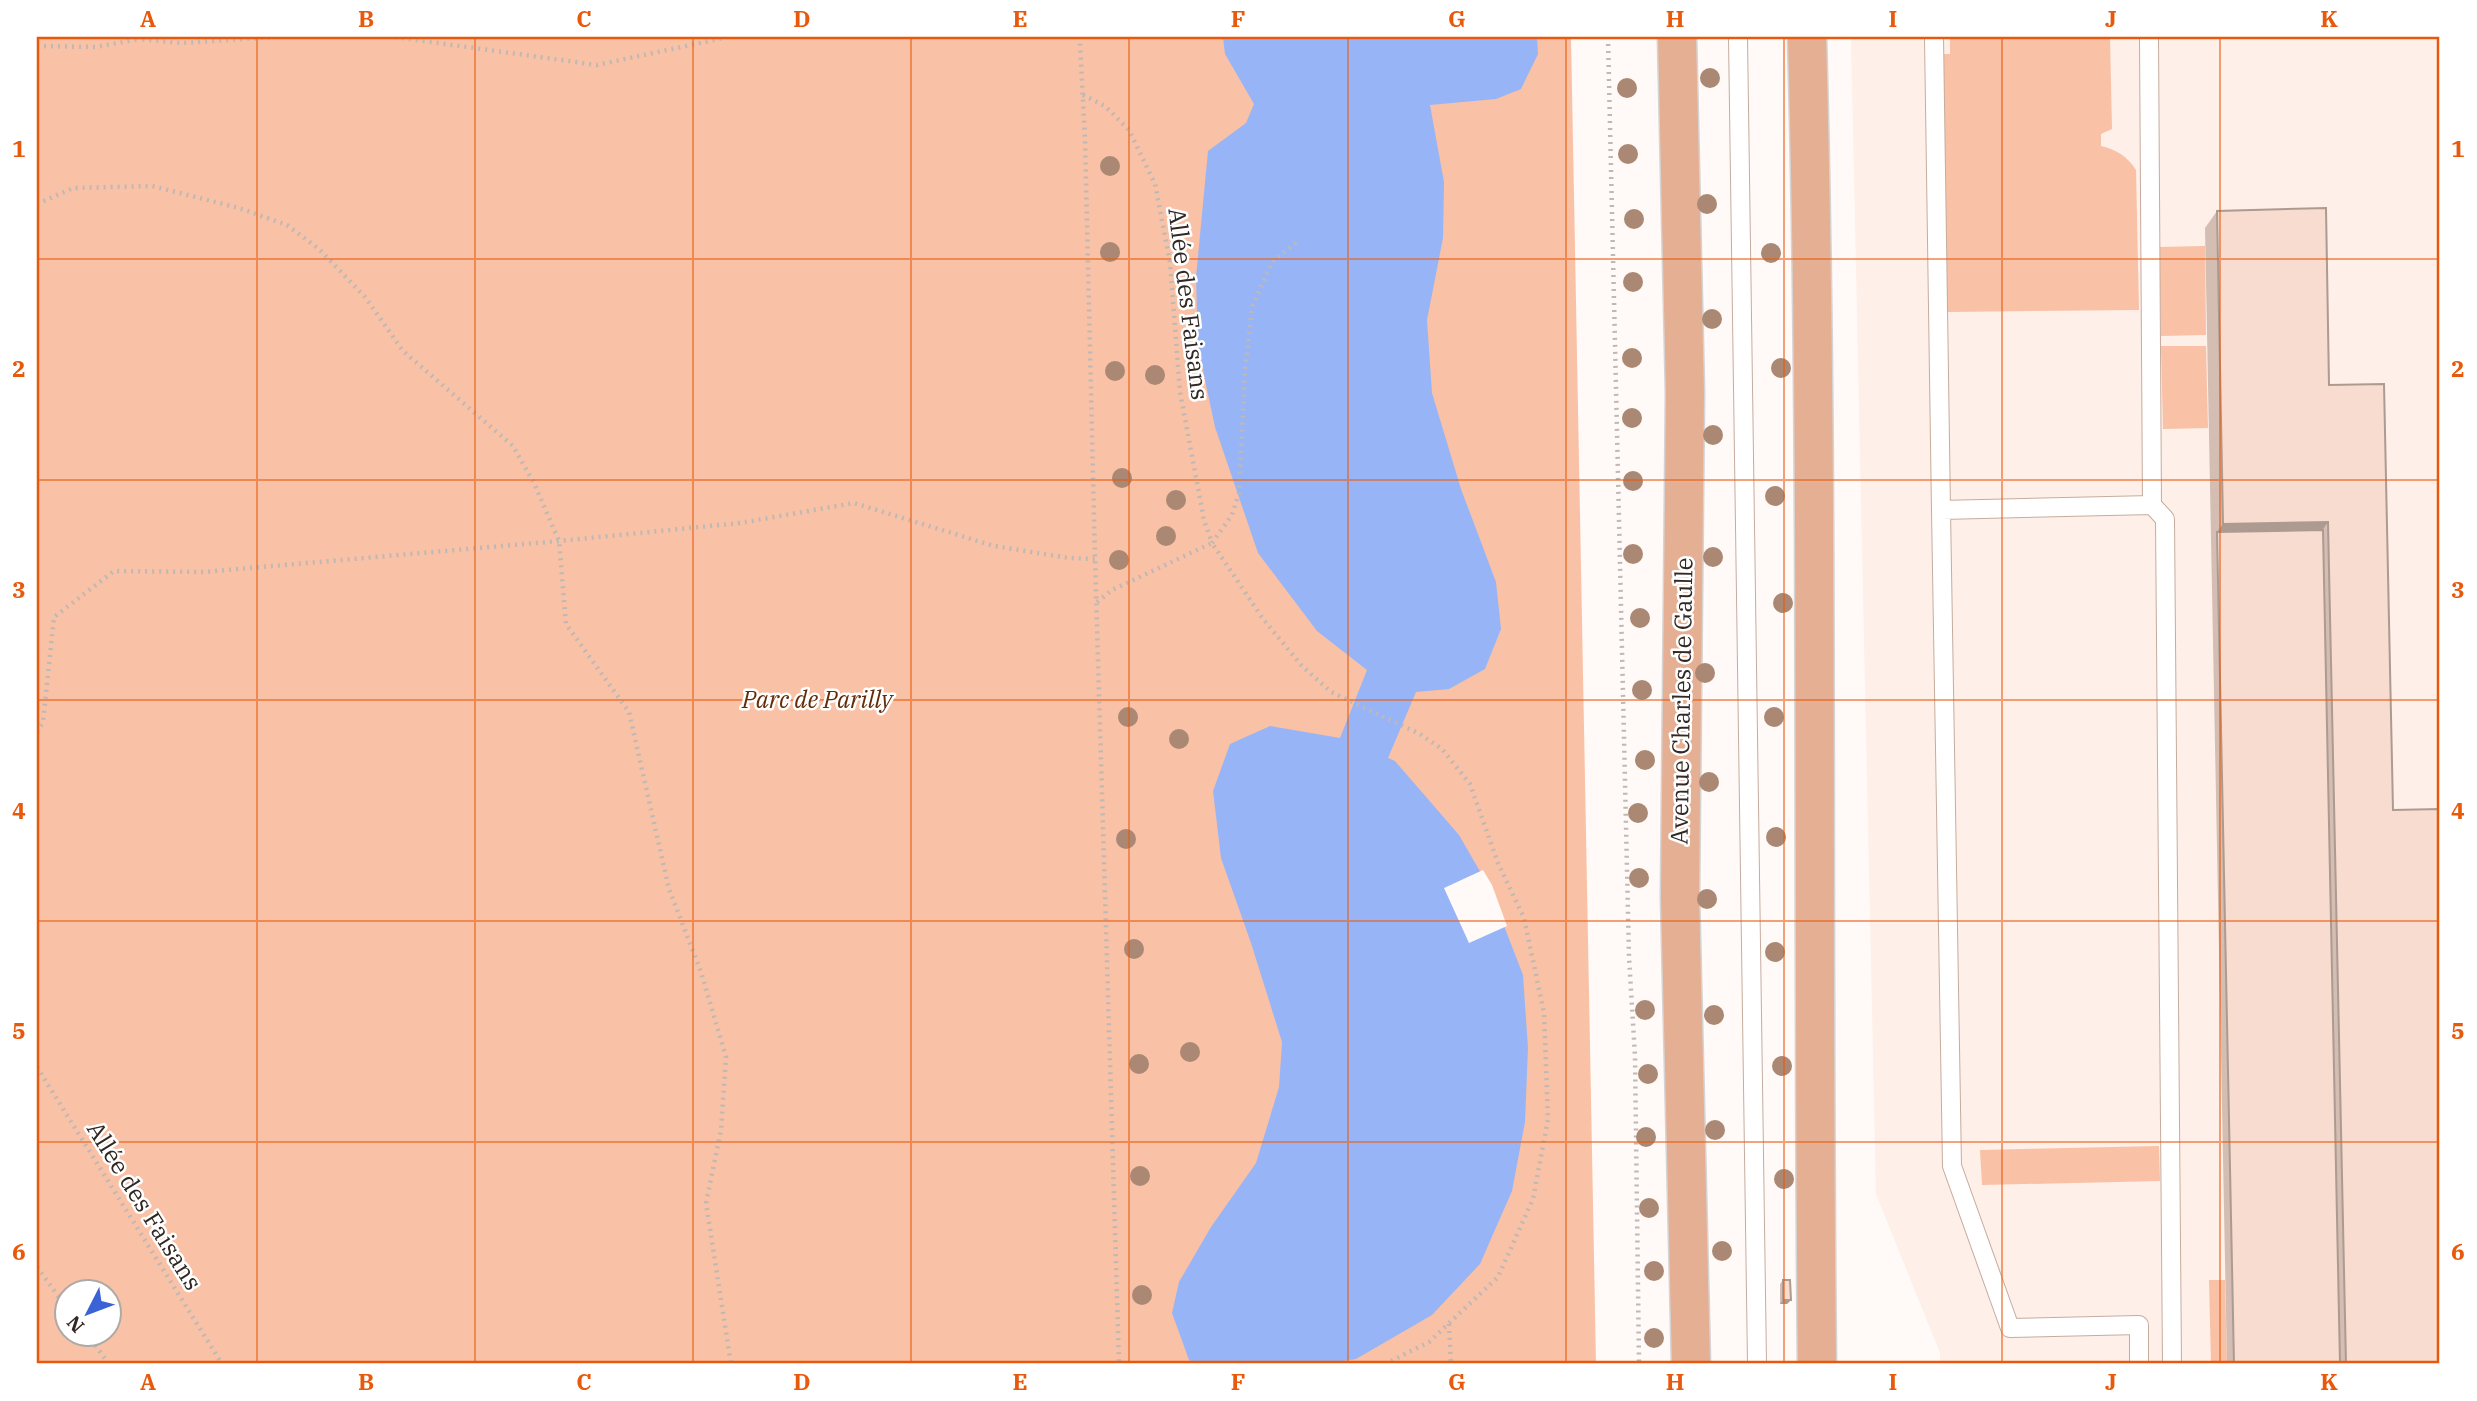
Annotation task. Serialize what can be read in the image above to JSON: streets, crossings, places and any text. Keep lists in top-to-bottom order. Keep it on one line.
{"streets":{"main road":["Avenue Charles de Gaulle"],"path":["Allée des Faisans"]},"parks":["Parc de Parilly"],"north":"bottom left","grid":{"columns":["A","B","C","D","E","F","G","H","I","J","K"],"rows":["1","2","3","4","5","6"]}}
